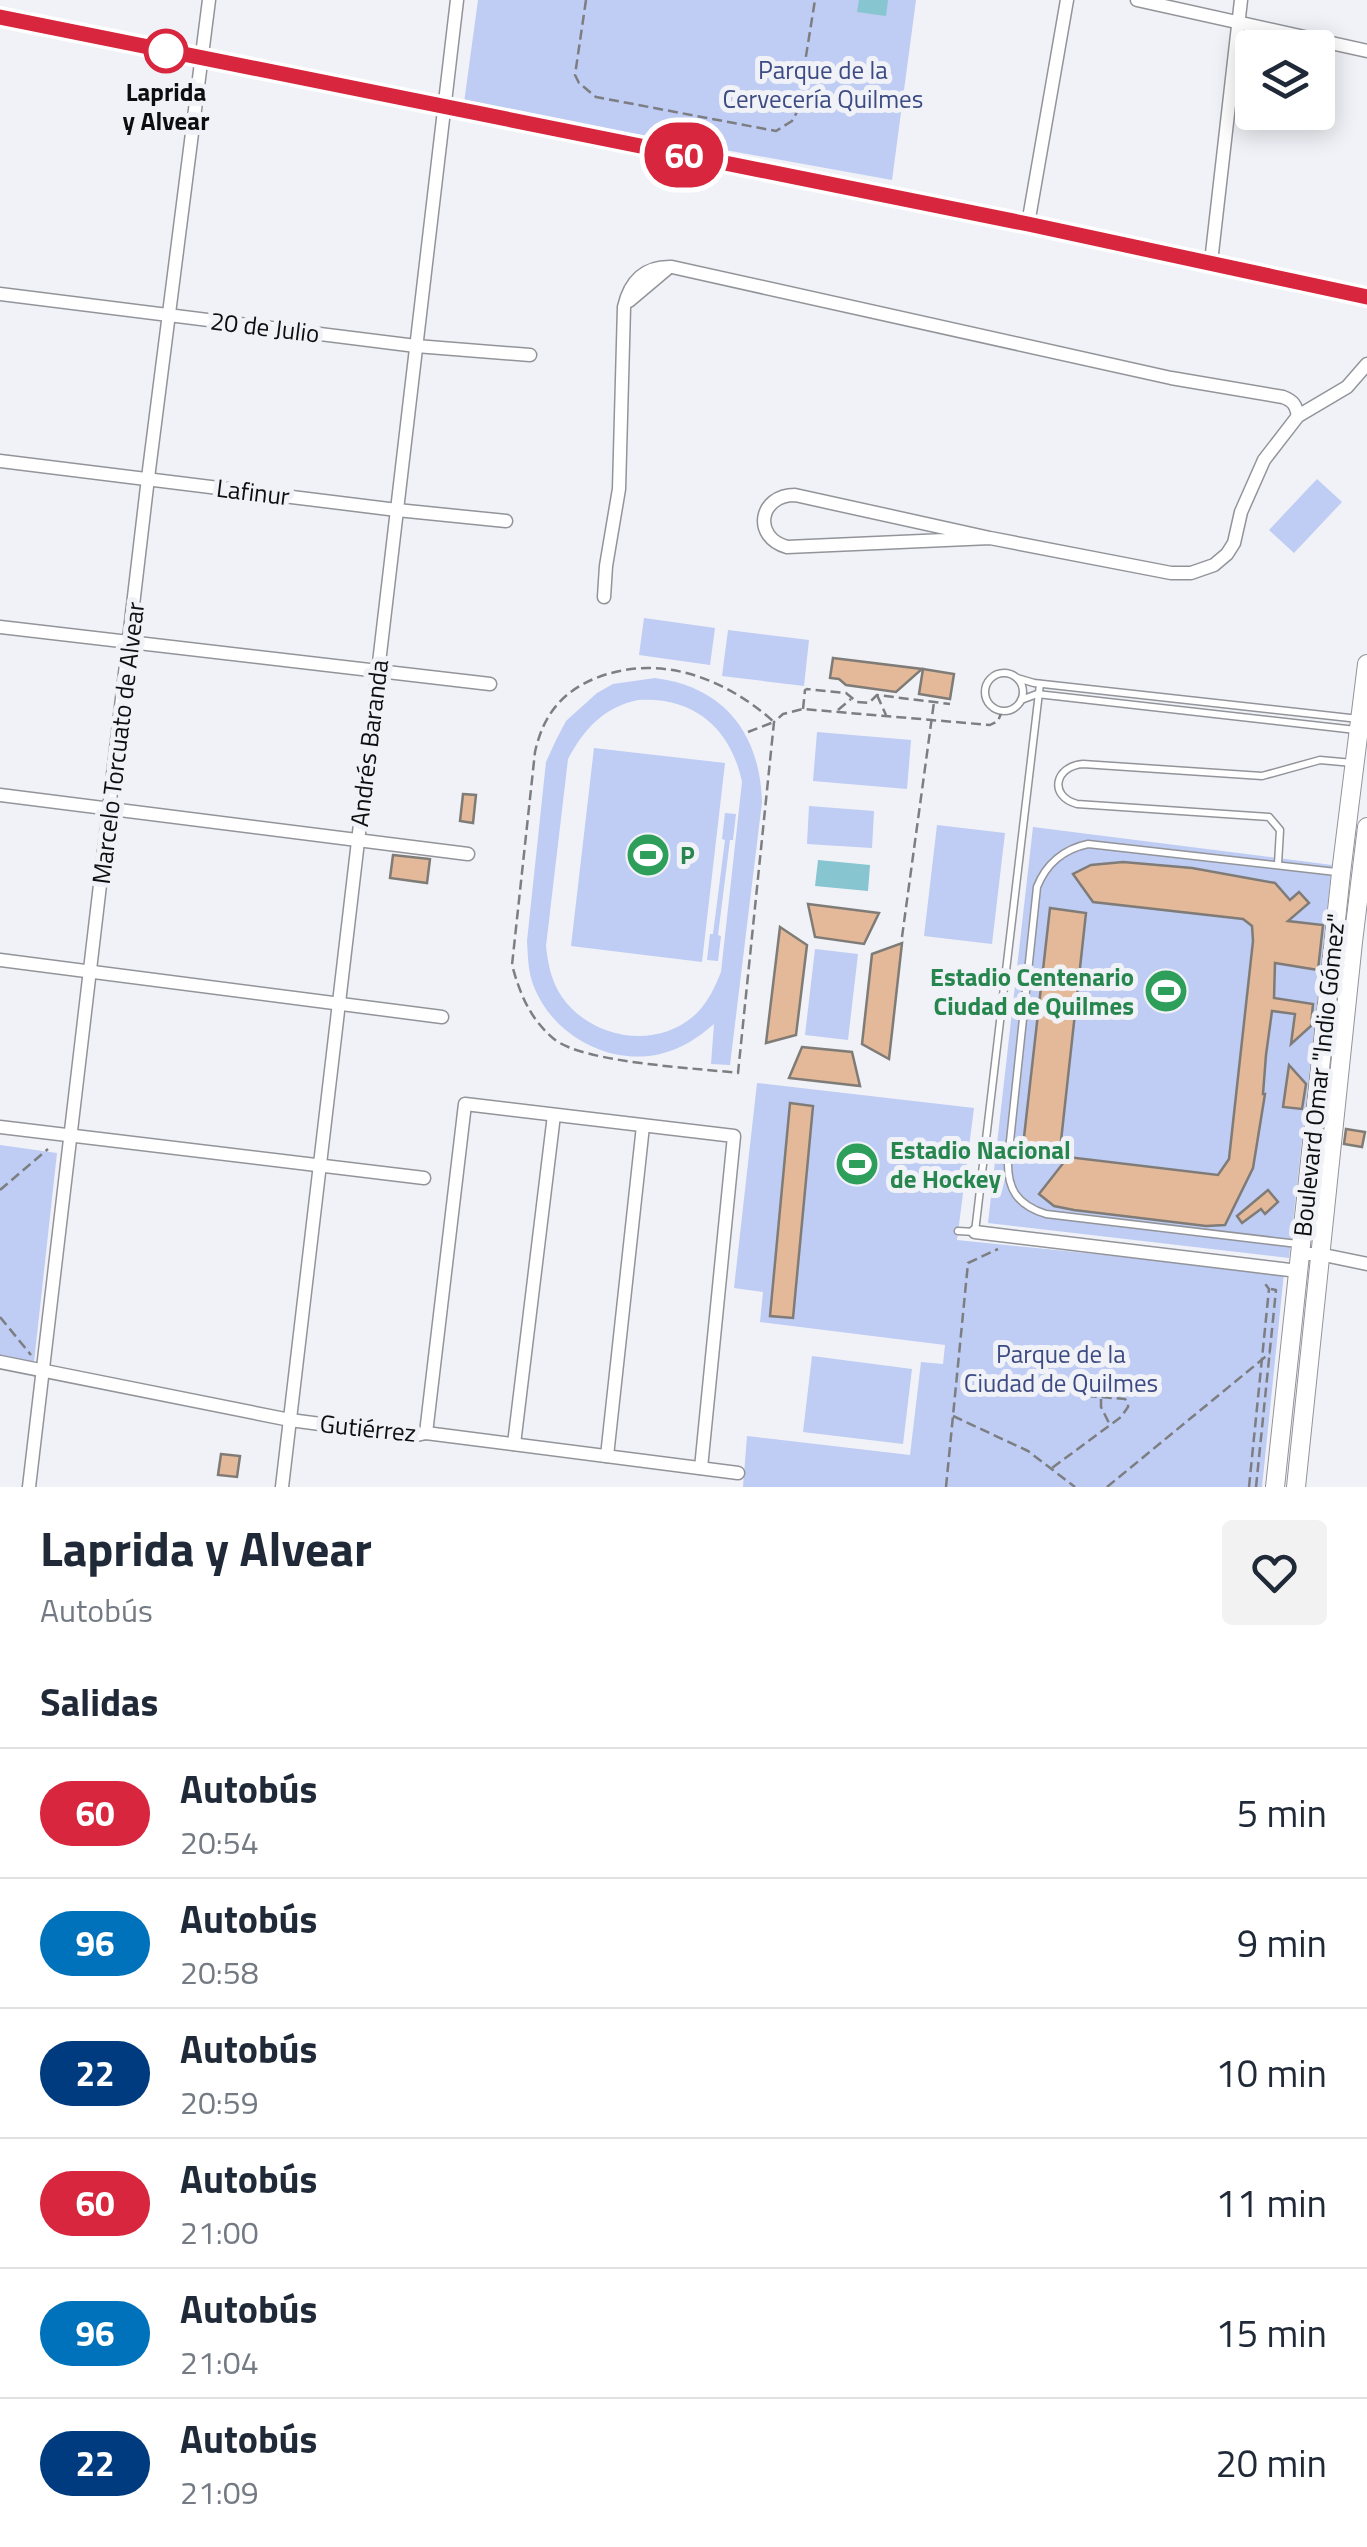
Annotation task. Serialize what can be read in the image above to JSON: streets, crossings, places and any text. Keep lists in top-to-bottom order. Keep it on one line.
{"streets":{"main road":["Boulevard Omar \"Indio Gómez\""],"street":["20 de Julio","Lafinur","Marcelo Torcuato de Alvear","Andrés Baranda","Gutiérrez"]},"crossings":[["20 de Julio","Marcelo Torcuato de Alvear"],["20 de Julio","Andrés Baranda"],["Lafinur","Marcelo Torcuato de Alvear"],["Lafinur","Andrés Baranda"],["Marcelo Torcuato de Alvear","Gutiérrez"],["Andrés Baranda","Gutiérrez"]],"parks":["Parque de la Cervecería Quilmes","Parque de la Ciudad de Quilmes"],"places":{"other":["Laprida y Alvear"],"sports":["P","Estadio Centenario Ciudad de Quilmes","Estadio Nacional de Hockey"]},"lines":["bus line 60"],"page":{"on_map":"60","heading":[["Laprida y Alvear","Autobús"],"Salidas"],"list":[{"mark":"60","name":"Autobús","note":"20:54","value":"5 min"},{"mark":"96","name":"Autobús","note":"20:58","value":"9 min"},{"mark":"22","name":"Autobús","note":"20:59","value":"10 min"},{"mark":"60","name":"Autobús","note":"21:00","value":"11 min"},{"mark":"96","name":"Autobús","note":"21:04","value":"15 min"},{"mark":"22","name":"Autobús","note":"21:09","value":"20 min"}]}}
